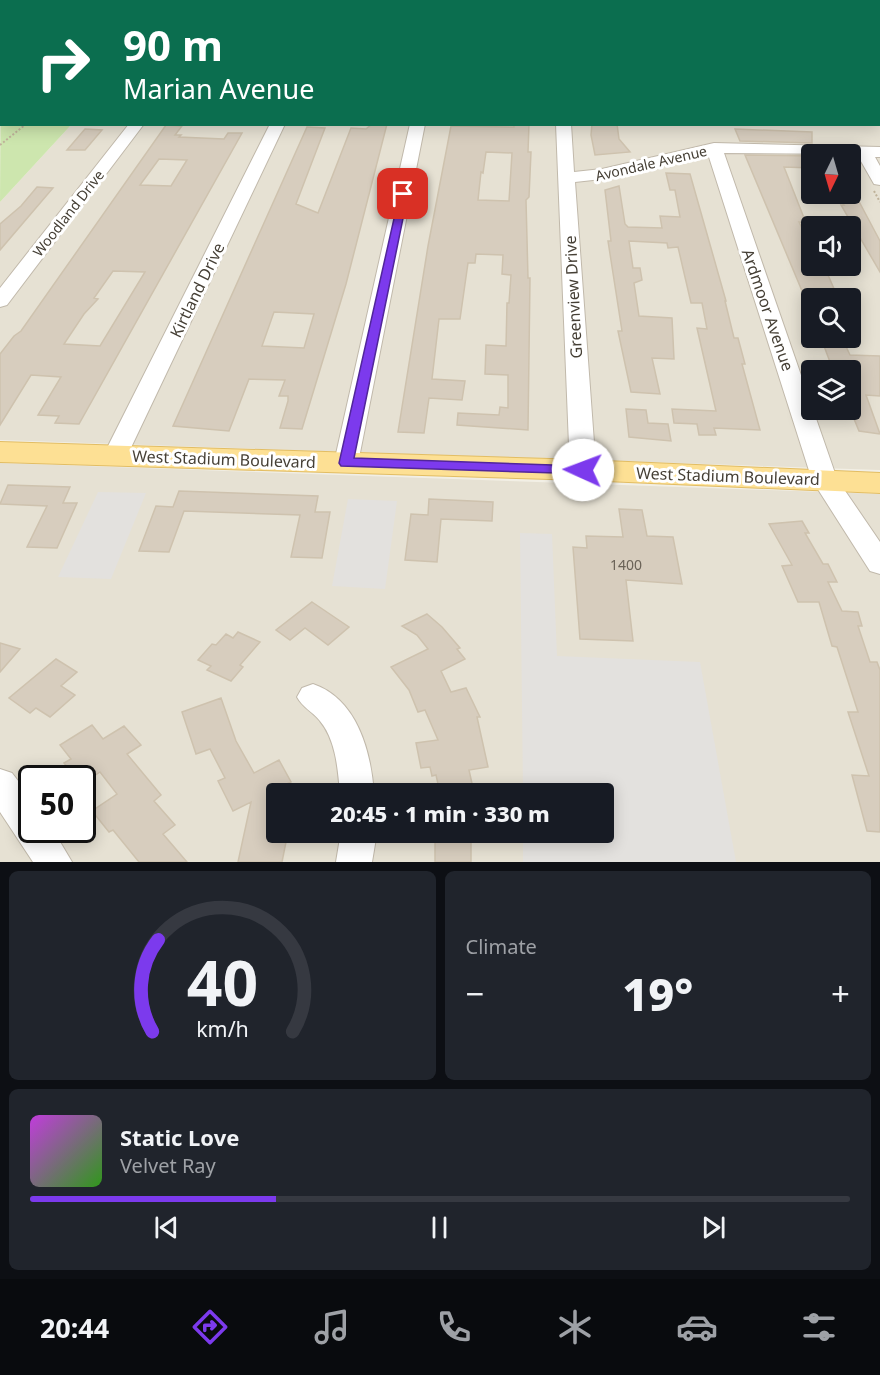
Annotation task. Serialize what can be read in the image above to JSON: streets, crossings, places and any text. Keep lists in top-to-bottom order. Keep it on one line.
{"streets":{"main road":["West Stadium Boulevard"],"street":["Avondale Avenue","Woodland Drive","Kirtland Drive","Greenview Drive","Ardmoor Avenue"]},"crossings":[["Avondale Avenue","Greenview Drive"],["Avondale Avenue","Ardmoor Avenue"],["Kirtland Drive","West Stadium Boulevard"],["Greenview Drive","West Stadium Boulevard"],["Ardmoor Avenue","West Stadium Boulevard"]],"house_numbers":["1400"],"north":"bottom","page":{"turn":["90 m","Marian Avenue"],"limit":"50","trip":"20:45 · 1 min · 330 m","tile":"Climate","heat":["−","19°","+"],"song":["Static Love","Velvet Ray"],"tabs":"20:44","gauge":["40","km/h"]}}
